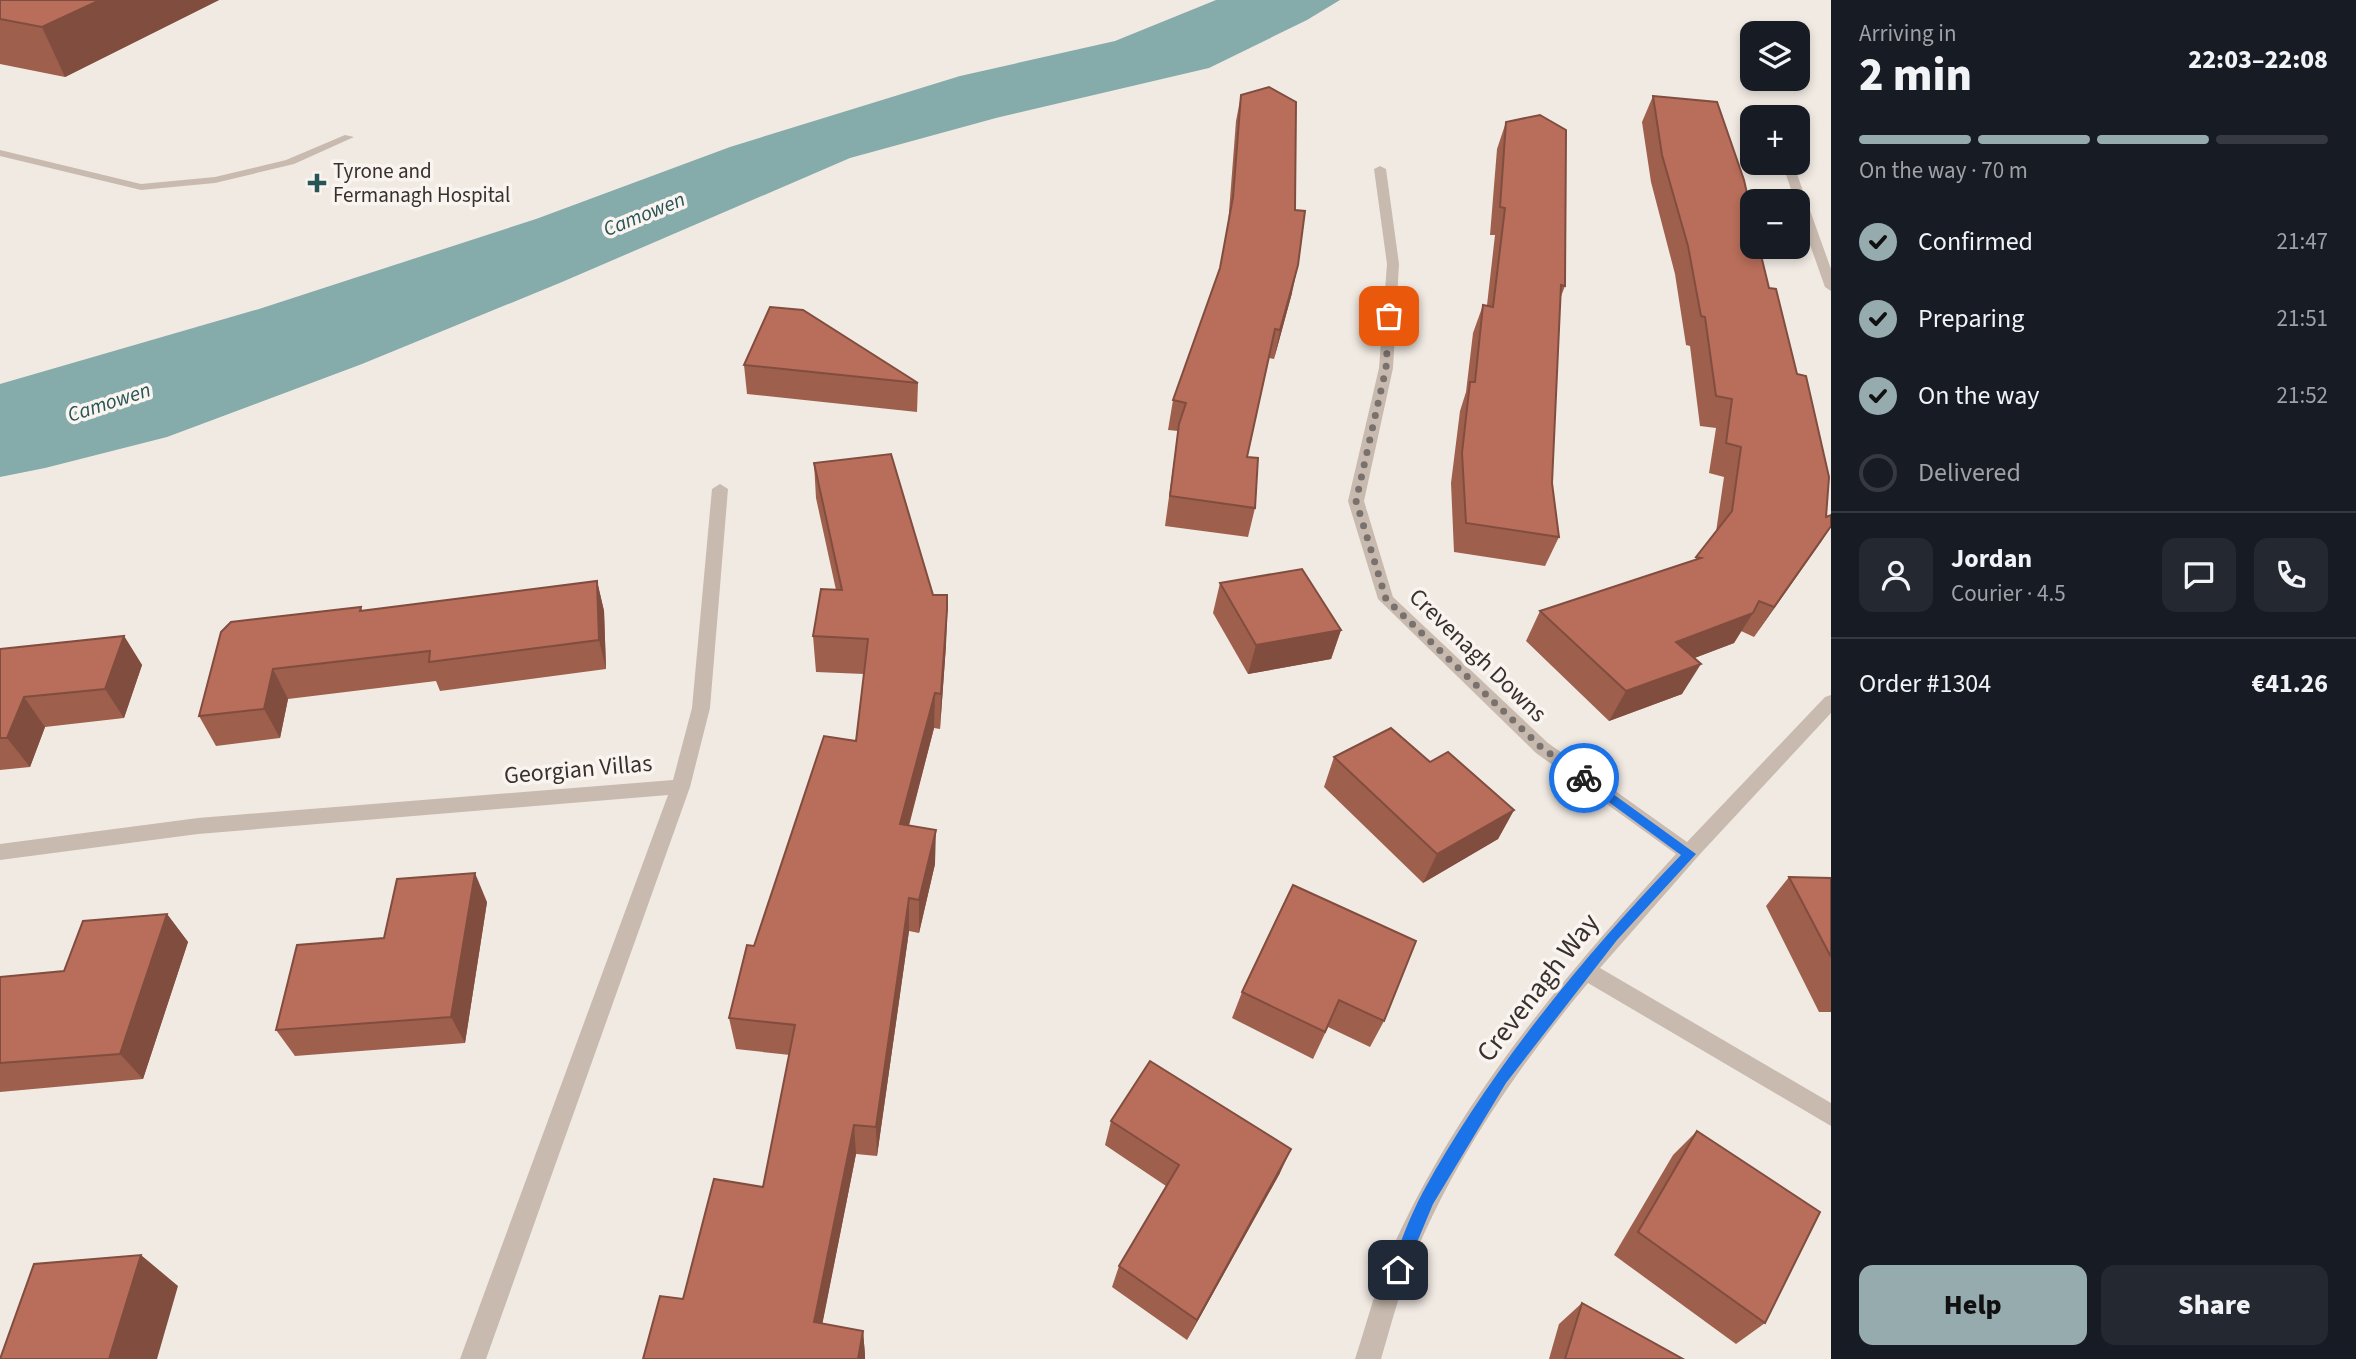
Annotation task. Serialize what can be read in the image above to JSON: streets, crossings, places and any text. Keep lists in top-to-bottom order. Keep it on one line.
{"streets":{"street":["Crevenagh Downs","Georgian Villas","Crevenagh Way"]},"crossings":[["Crevenagh Downs","Crevenagh Way"]],"water":["Camowen"],"places":{"health":["Tyrone and Fermanagh Hospital"]},"page":{"heading":["2 min","Arriving in","22:03–22:08"],"panel":["Jordan","Courier · 4.5","Order #1304","€41.26"],"map_buttons":["+","−"],"bar":"On the way · 70 m","list":[["Confirmed","21:47"],["Preparing","21:51"],["On the way","21:52"],"Delivered"],"buttons":["Help","Share"]}}
